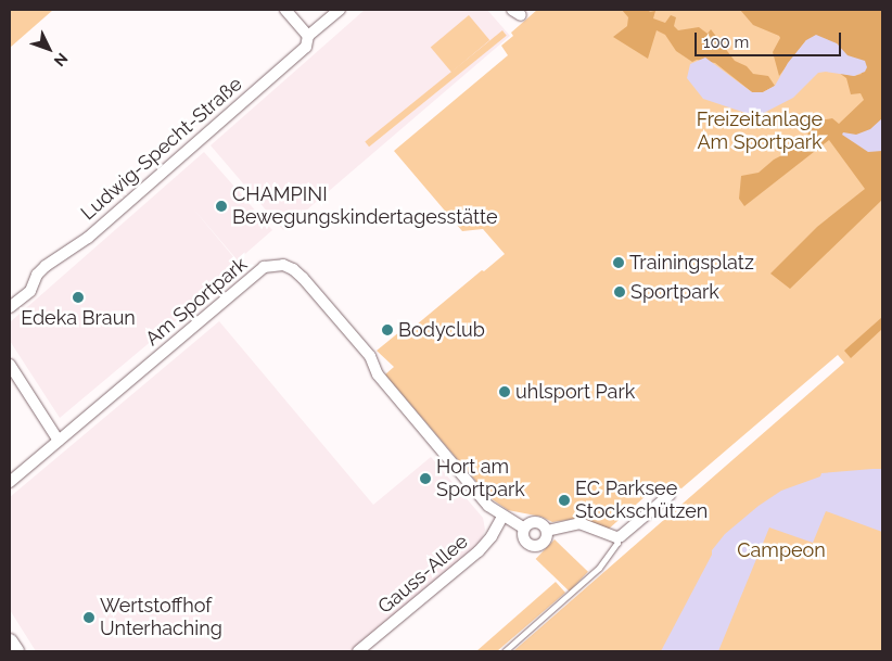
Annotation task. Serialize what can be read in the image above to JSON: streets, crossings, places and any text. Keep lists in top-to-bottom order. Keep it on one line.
{"streets":{"street":["Ludwig-Specht-Straße","Am Sportpark","Gauss-Allee"]},"crossings":[["Am Sportpark","Gauss-Allee"]],"parks":["Freizeitanlage Am Sportpark","Campeon"],"places":["CHAMPINI Bewegungskindertagesstätte","Trainingsplatz","Sportpark","Edeka Braun","Bodyclub","uhlsport Park","Hort am Sportpark","EC Parksee Stockschützen","Wertstoffhof Unterhaching"],"scale_bar":"100 m","north":"bottom right"}
